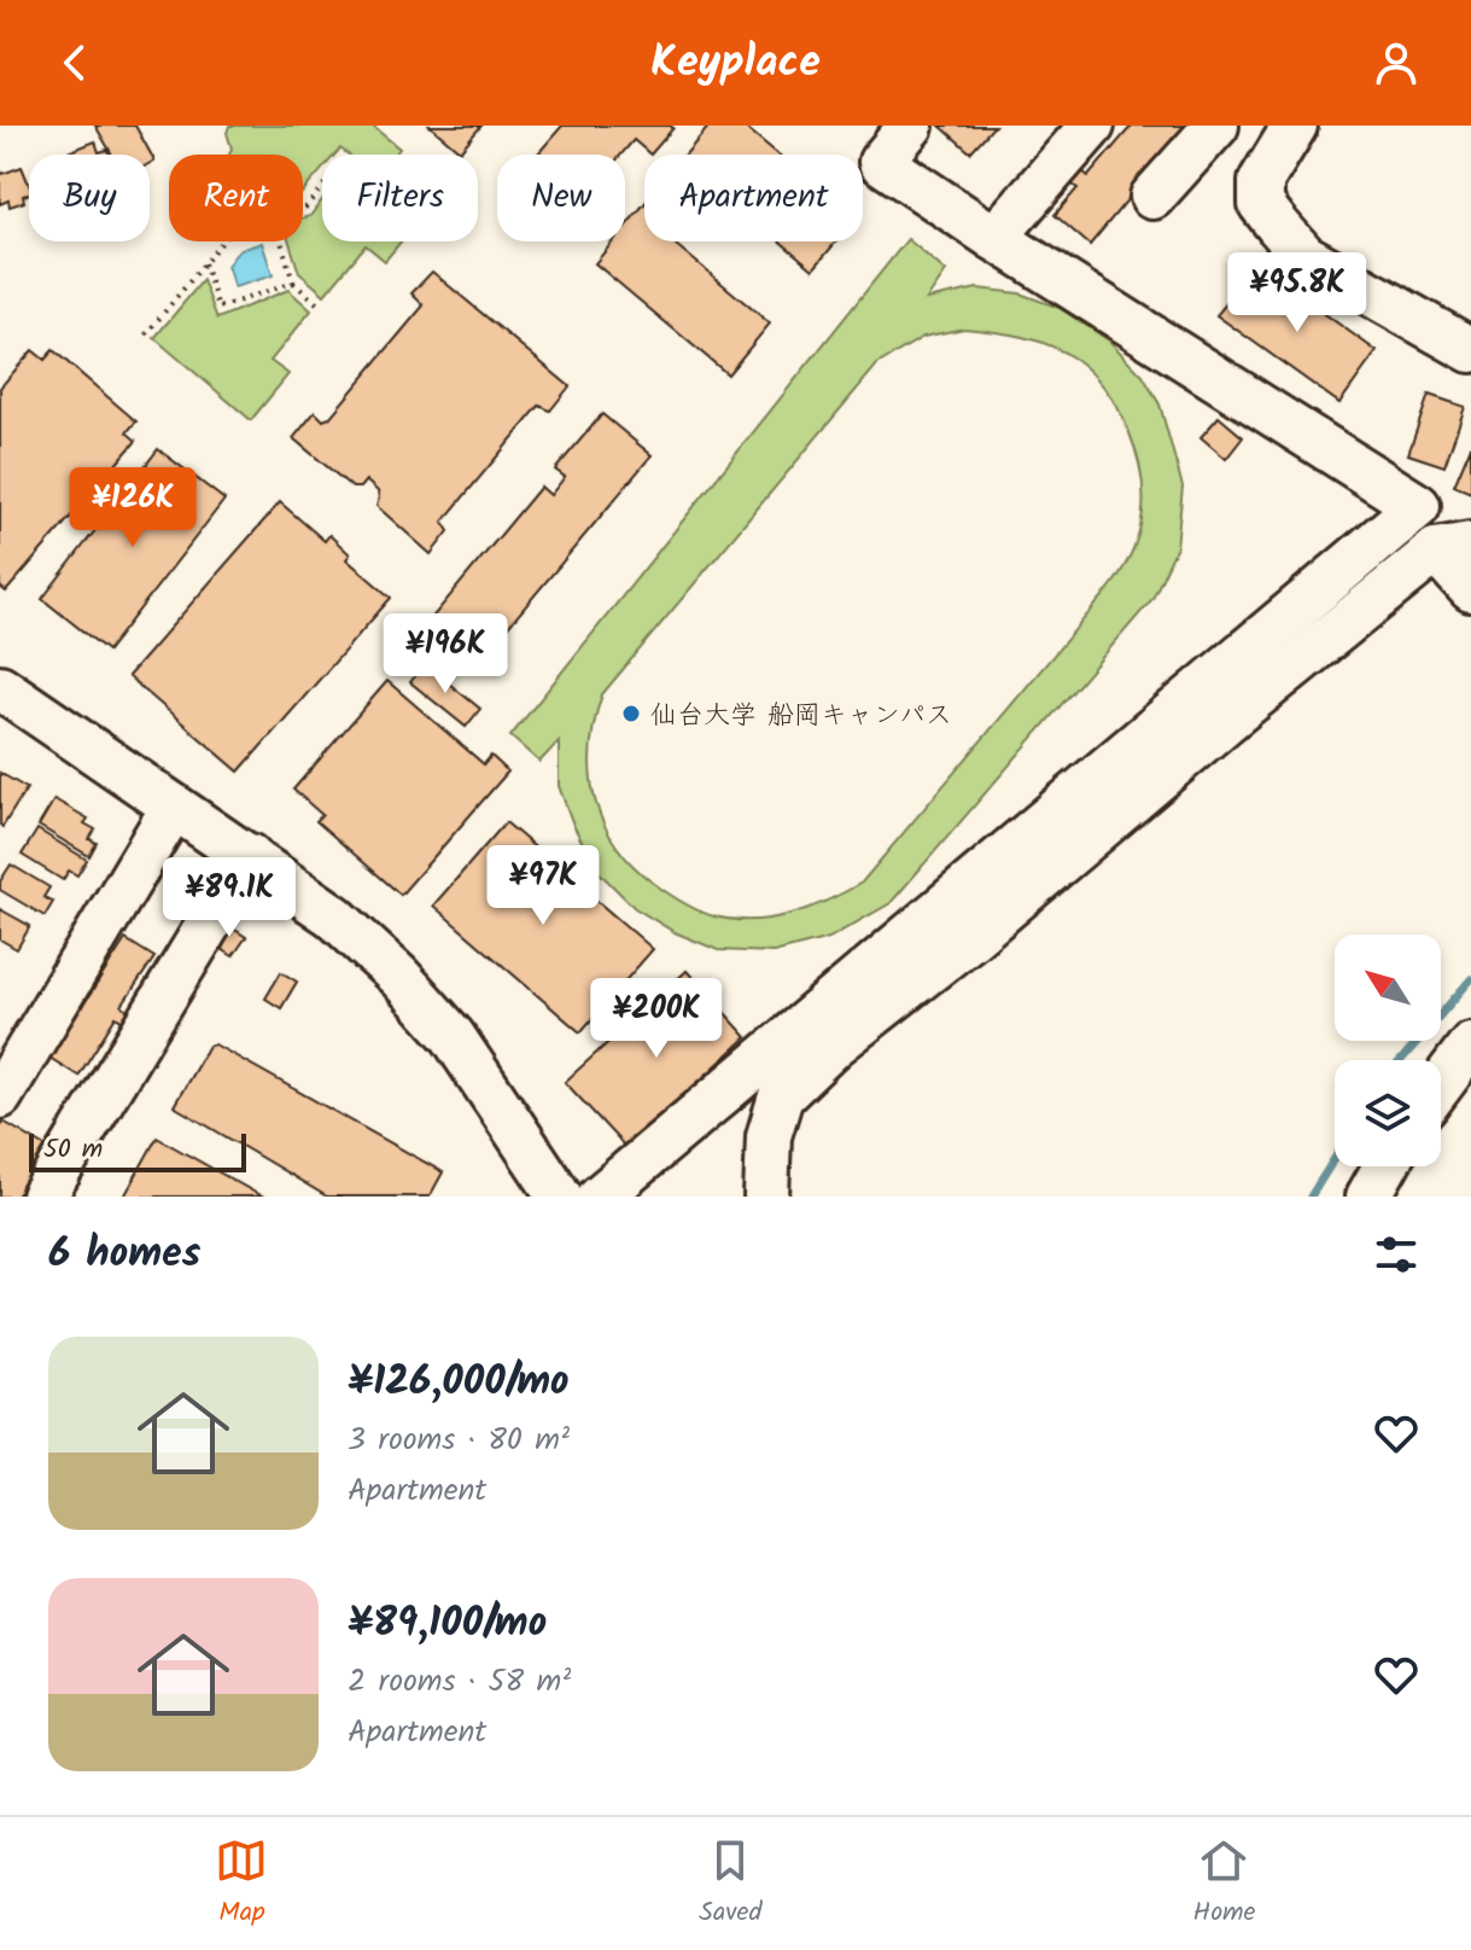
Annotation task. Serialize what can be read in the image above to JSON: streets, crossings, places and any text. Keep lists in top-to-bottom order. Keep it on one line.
{"places":["仙台大学 船岡キャンパス"],"scale_bar":"50 m","north":"top left","page":{"header":"Keyplace","chip":["Buy","Rent","Filters","New","Apartment"],"price":["¥95.8K","¥126K","¥196K","¥97K","¥89.1K","¥200K"],"scale":"50 m","heading":"6 homes","list":[{"name":"¥126,000/mo","note":"3 rooms · 80 m² · Apartment"},{"name":"¥89,100/mo","note":"2 rooms · 58 m² · Apartment"}],"tabs":["Map","Saved","Home"]}}
